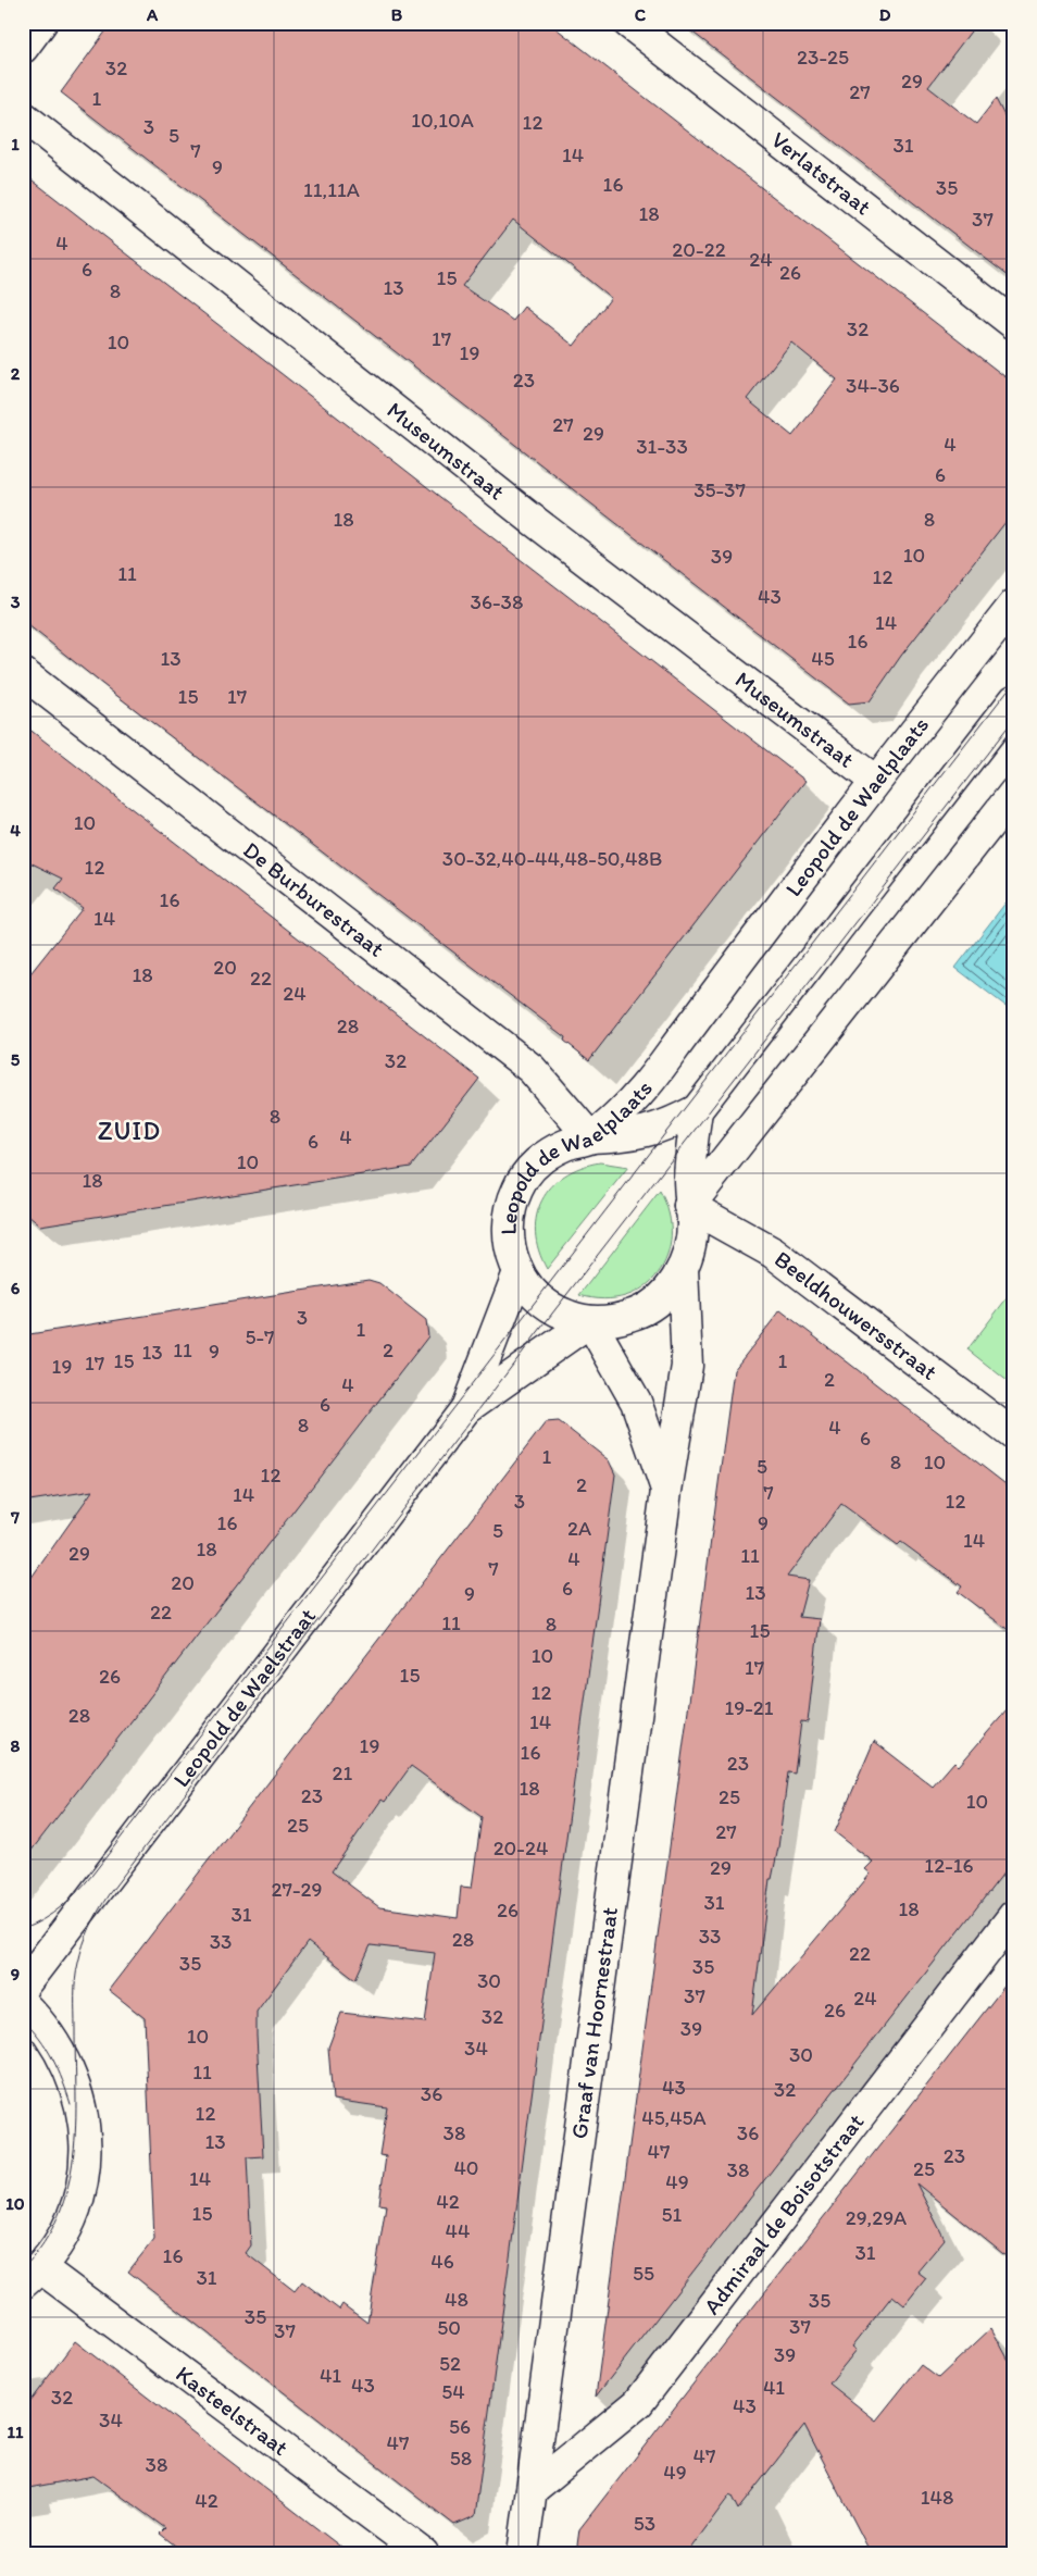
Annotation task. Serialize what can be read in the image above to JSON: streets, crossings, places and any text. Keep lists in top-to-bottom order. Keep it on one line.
{"streets":{"street":["Verlatstraat","Museumstraat","Leopold de Waelplaats","De Burburestraat","Beeldhouwersstraat","Leopold de Waelstraat","Graaf van Hoornestraat","Admiraal de Boisotstraat","Kasteelstraat"]},"crossings":[["Museumstraat","Leopold de Waelplaats"],["Leopold de Waelplaats","De Burburestraat"],["Leopold de Waelplaats","Beeldhouwersstraat"],["Leopold de Waelplaats","Leopold de Waelstraat"],["Leopold de Waelplaats","Graaf van Hoornestraat"],["Leopold de Waelstraat","Graaf van Hoornestraat"],["Graaf van Hoornestraat","Admiraal de Boisotstraat"]],"districts":["ZUID"],"house_numbers":["23-25","32","29","27","1","10,10A","12","3","5","31","7","14","9","16","35","11,11A","18","37","4","20-22","24","6","26","15","13","8","32","17","10","19","23","34-36","27","29","4","31-33","6","35-37","18","8","10","39","11","12","43","36-38","14","16","13","45","15","17","10","30-32,40-44,48-50,48B","12","16","14","20","18","22","24","28","32","8","4","6","10","18","3","1","5-7","11","2","9","13","15","1","17","19","2","4","6","8","4","6","1","8","10","5","12","2","7","14","3","12","16","9","2A","5","14","18","29","11","4","7","20","6","13","9","22","11","8","15","10","17","15","26","12","19-21","28","14","19","16","23","21","18","23","25","10","25","27","20-24","12-16","29","27-29","31","18","26","31","33","28","33","22","35","35","30","37","24","26","32","39","10","34","30","11","43","32","36","12","45,45A","38","36","13","47","23","40","25","38","14","49","42","15","51","29,29A","44","31","16","46","55","31","48","35","35","37","50","37","39","52","41","43","41","54","32","43","34","56","47","47","58","38","49","148","42","53"],"grid":{"columns":["A","B","C","D"],"rows":["1","2","3","4","5","6","7","8","9","10","11"]}}
